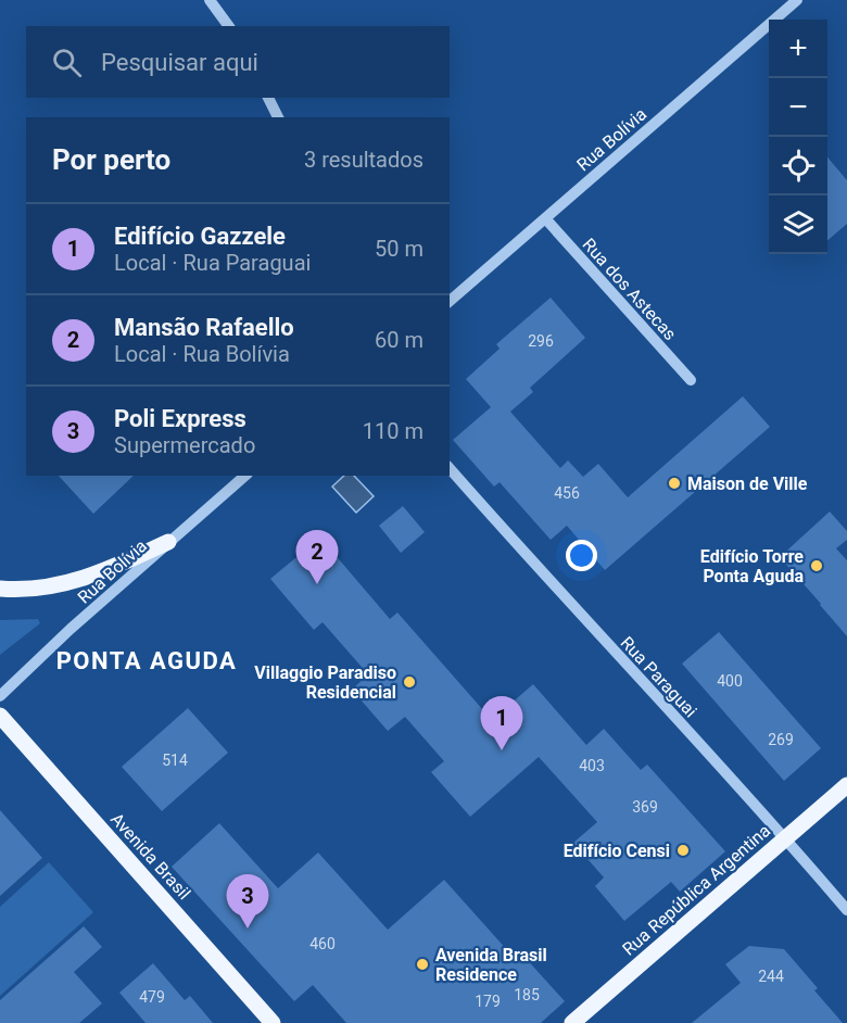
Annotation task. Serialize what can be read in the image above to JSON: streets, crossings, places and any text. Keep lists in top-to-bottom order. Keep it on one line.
{"streets":{"main road":["Avenida Brasil","Rua República Argentina"],"street":["Rua Bolívia","Rua dos Astecas","Rua Paraguai"]},"crossings":[["Rua Bolívia","Rua dos Astecas"],["Rua Paraguai","Rua República Argentina"]],"districts":["PONTA AGUDA"],"places":["Maison de Ville","Edifício Torre Ponta Aguda","Villaggio Paradiso Residencial","Edifício Censi","Avenida Brasil Residence"],"house_numbers":["296","456","400","269","514","403","369","460","244","185","479","179"],"page":{"map_buttons":["+","−"],"search":"Pesquisar aqui","heading":["Por perto","3 resultados"],"list":[{"mark":"1","name":"Edifício Gazzele","note":"Local · Rua Paraguai","value":"50 m"},{"mark":"2","name":"Mansão Rafaello","note":"Local · Rua Bolívia","value":"60 m"},{"mark":"3","name":"Poli Express","note":"Supermercado","value":"110 m"}],"pins":["2","1","3"]}}
